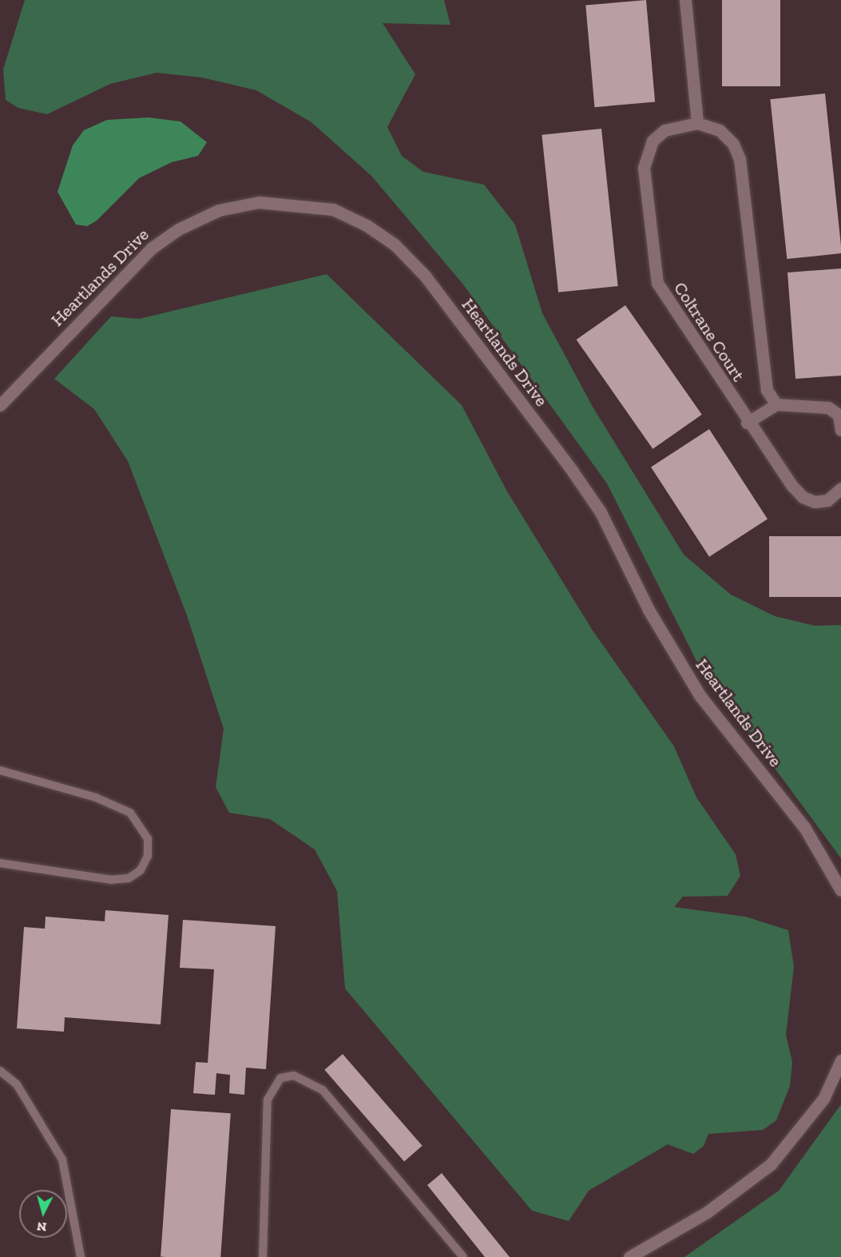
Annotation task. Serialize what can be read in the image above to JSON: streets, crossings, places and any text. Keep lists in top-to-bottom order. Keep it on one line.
{"streets":{"street":["Heartlands Drive","Coltrane Court"]},"north":"bottom"}
